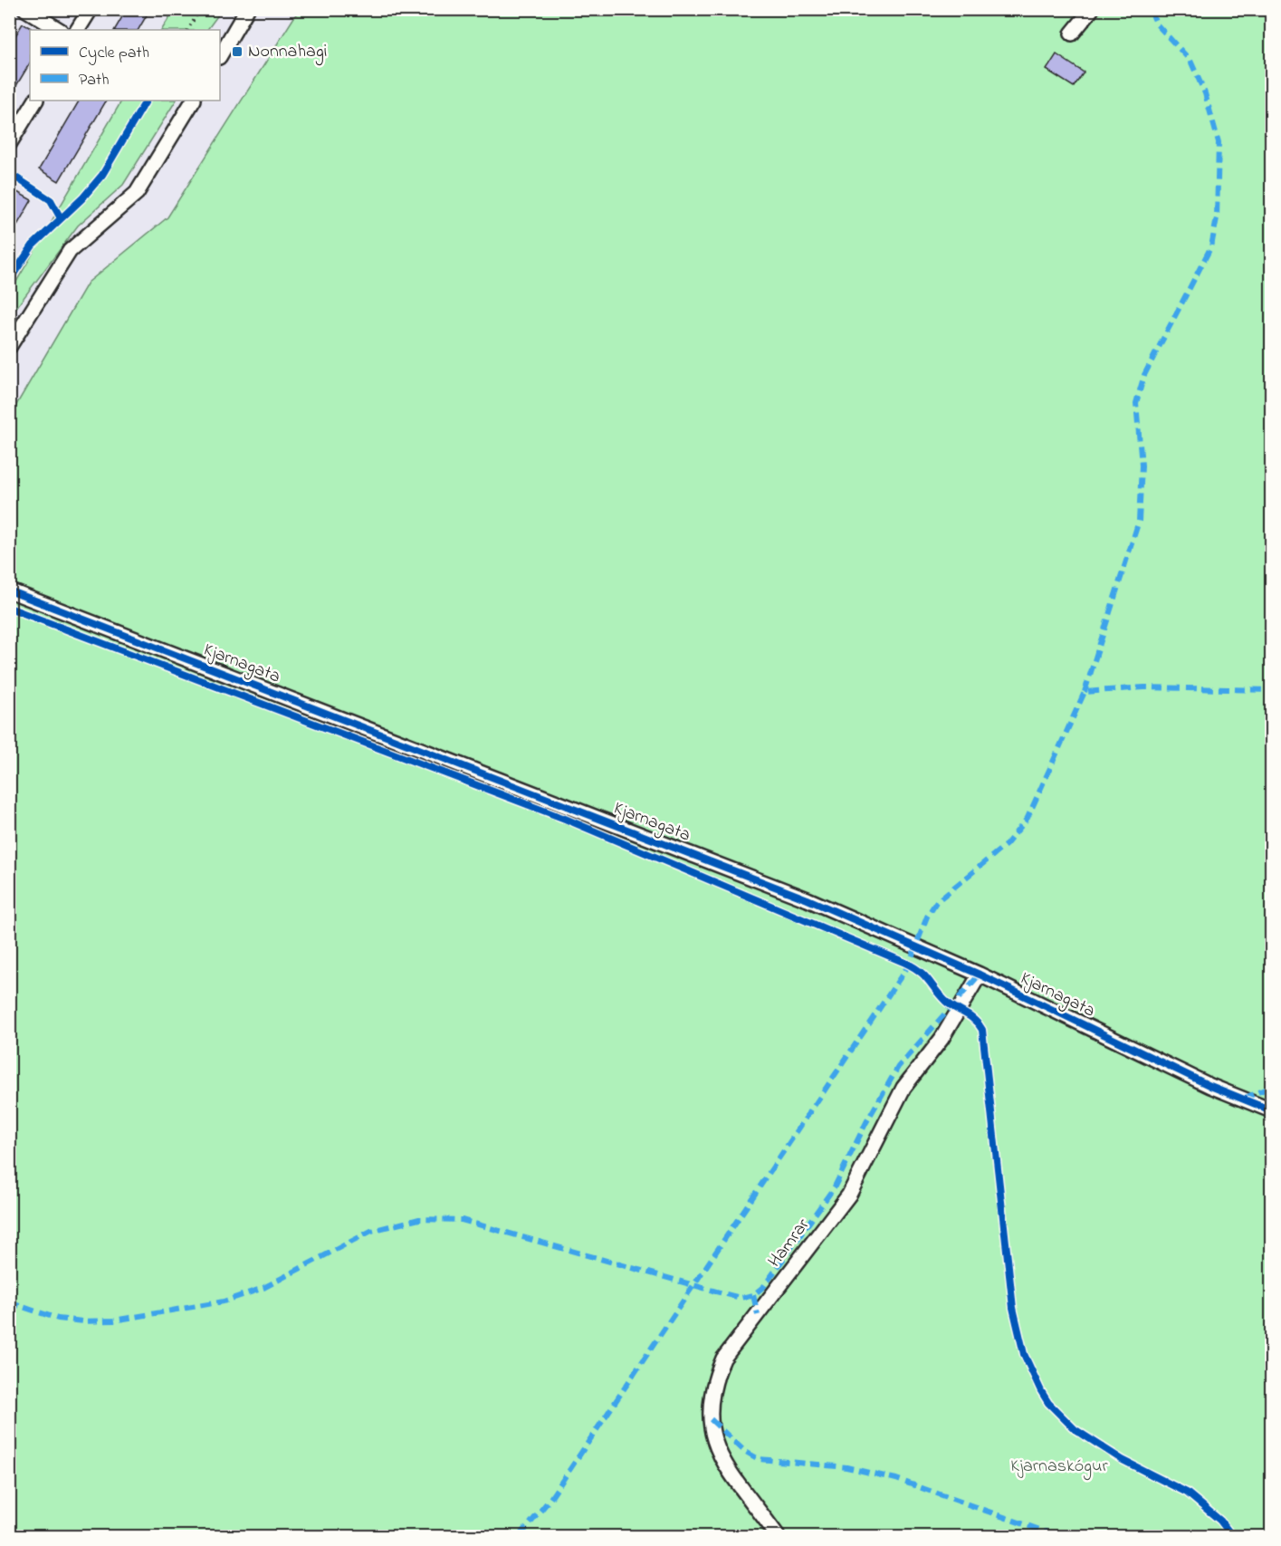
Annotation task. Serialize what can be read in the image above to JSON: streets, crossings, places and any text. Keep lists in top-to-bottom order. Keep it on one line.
{"streets":{"street":["Kjarnagata","Hamrar"]},"crossings":[["Kjarnagata","Hamrar"]],"parks":["Kjarnaskógur"],"places":{"transit":["Nonnahagi"]},"legend":["Cycle path","Path"]}
